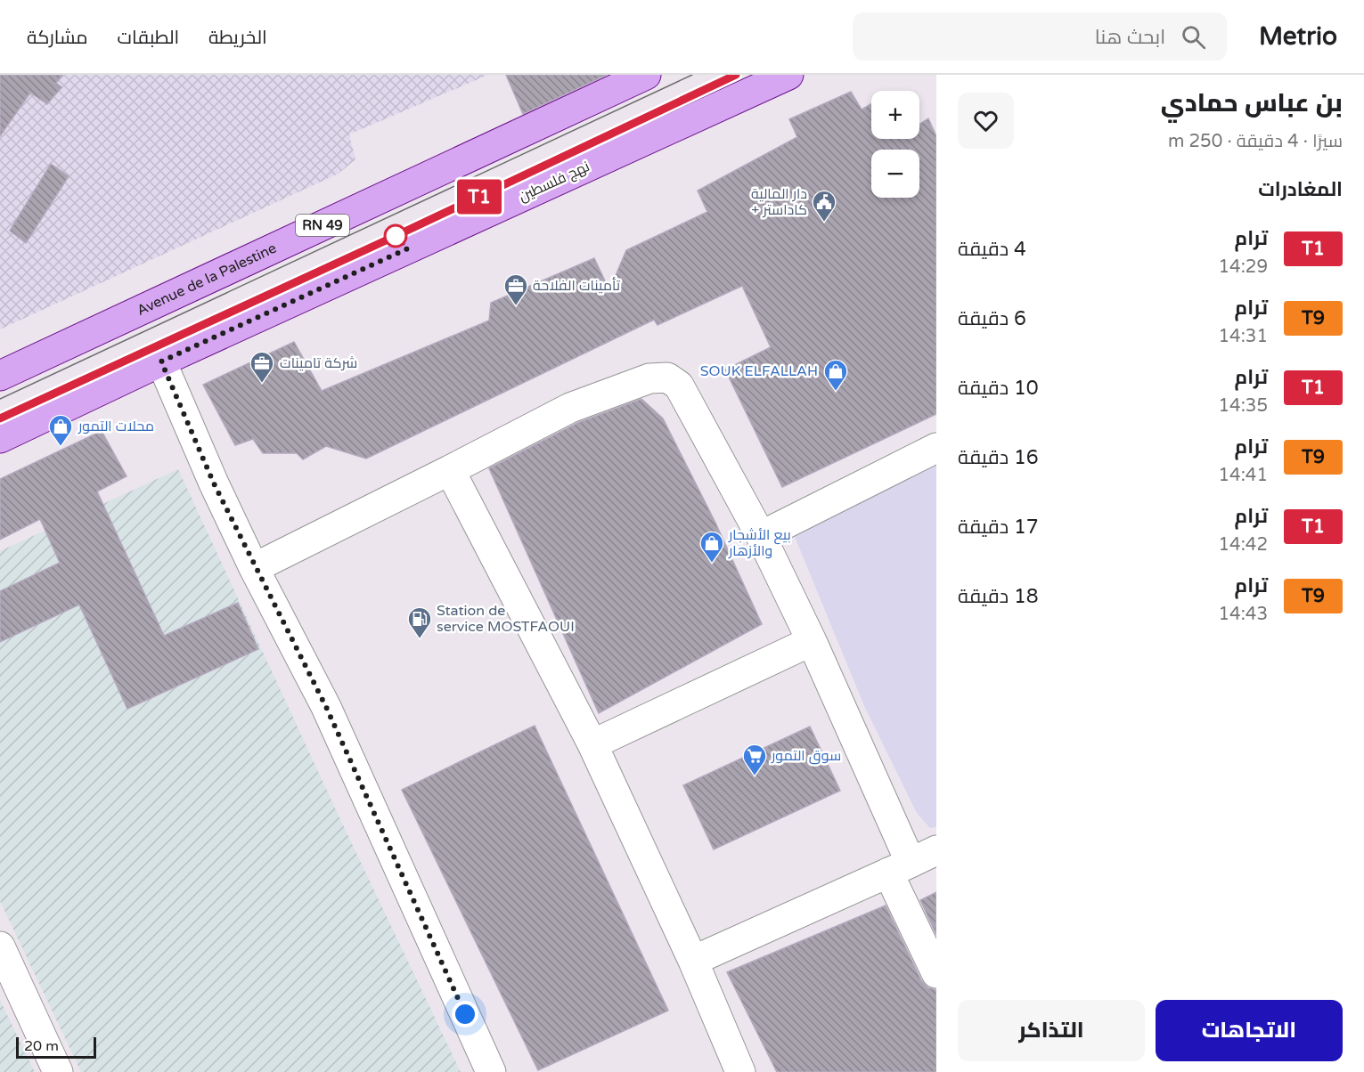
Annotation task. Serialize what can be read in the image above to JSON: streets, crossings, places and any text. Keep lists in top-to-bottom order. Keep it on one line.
{"streets":{"main road":["نهج فلسطين","RN 49","Avenue de la Palestine"]},"places":{"public building":["دار المالية + كاداستر"],"office":["تأمينات الفلاحة","شركة تامينات"],"shop":["SOUK ELFALLAH","محلات التمور","بيع الأشجار والأزهار"],"fuel station":["Station de service MOSTFAOUI"],"supermarket":["سوق التمور"]},"lines":["tram line T1"],"scale_bar":"20 m","page":{"header":"Metrio","search":"ابحث هنا","nav":["الخريطة","الطبقات","مشاركة"],"heading":[["بن عباس حمادي","سيرًا · 4 دقيقة · 250 m"],"المغادرات"],"on_map":"T1","map_buttons":["+","−"],"list":[{"mark":"T1","name":"ترام","note":"14:29","value":"4 دقيقة"},{"mark":"T9","name":"ترام","note":"14:31","value":"6 دقيقة"},{"mark":"T1","name":"ترام","note":"14:35","value":"10 دقيقة"},{"mark":"T9","name":"ترام","note":"14:41","value":"16 دقيقة"},{"mark":"T1","name":"ترام","note":"14:42","value":"17 دقيقة"},{"mark":"T9","name":"ترام","note":"14:43","value":"18 دقيقة"}],"buttons":["الاتجاهات","التذاكر"],"scale":"20 m"}}
